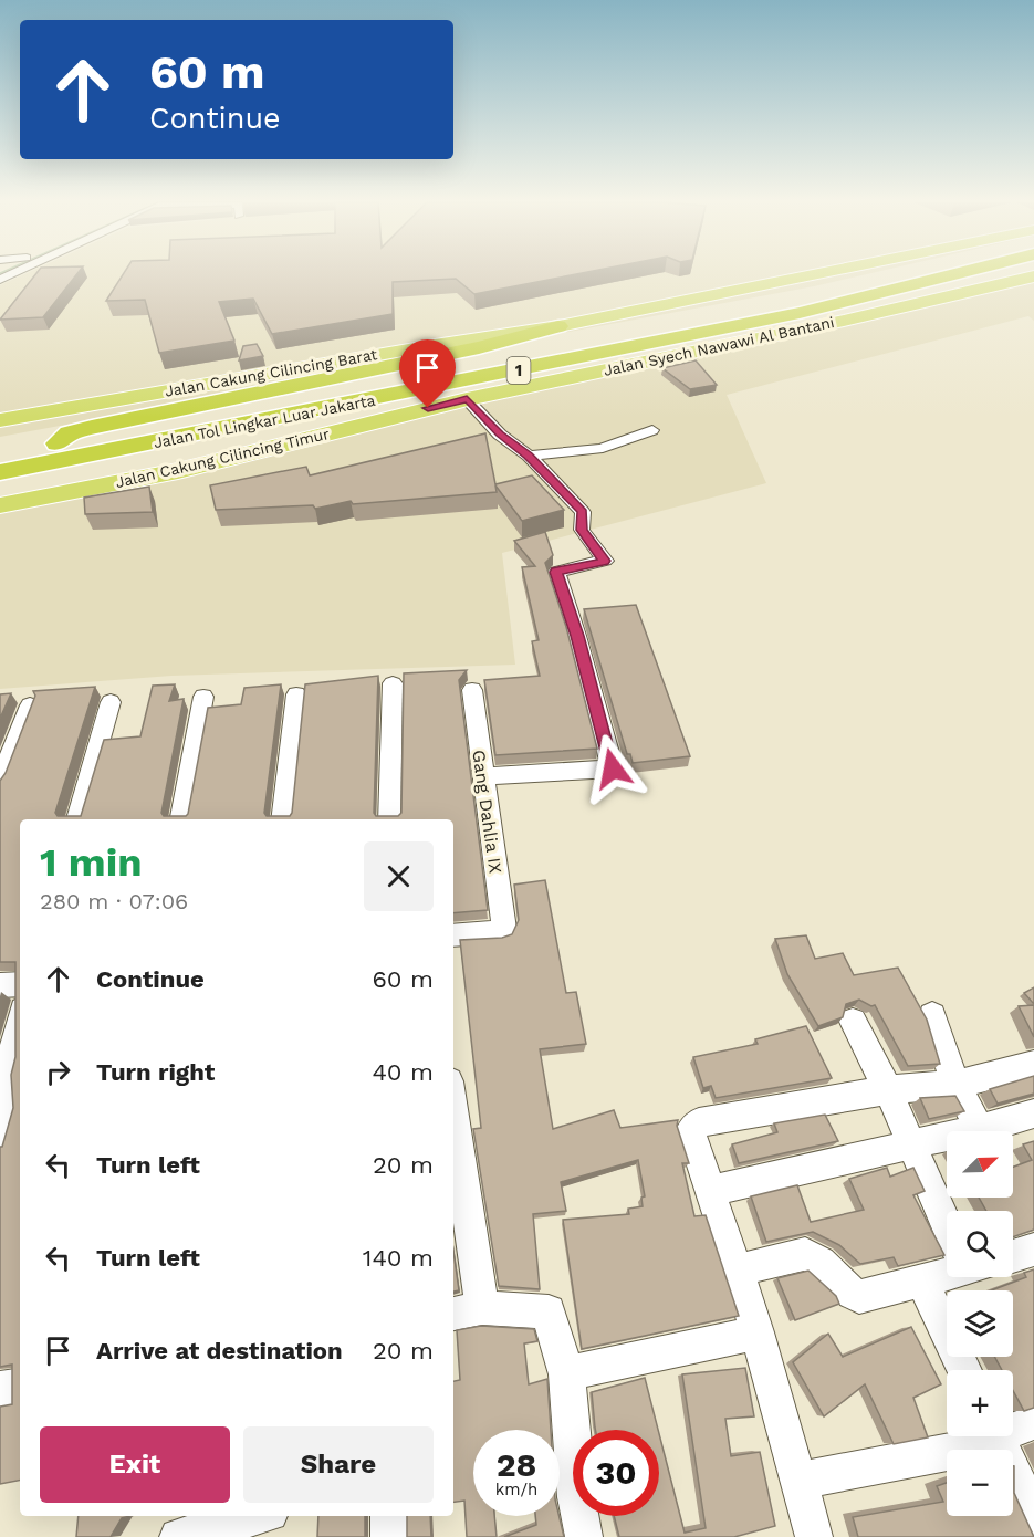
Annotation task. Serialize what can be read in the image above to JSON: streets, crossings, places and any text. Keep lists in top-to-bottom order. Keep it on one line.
{"streets":{"highway":["Jalan Syech Nawawi Al Bantani","1","Jalan Cakung Cilincing Barat","Jalan Tol Lingkar Luar Jakarta","Jalan Cakung Cilincing Timur"],"street":["Gang Dahlia IX"]},"crossings":[["Jalan Syech Nawawi Al Bantani","Jalan Cakung Cilincing Timur"]],"north":"top right","page":{"turn":["60 m","Continue"],"heading":["1 min","280 m · 07:06"],"list":[{"name":"Continue","value":"60 m"},{"name":"Turn right","value":"40 m"},{"name":"Turn left","value":"20 m"},{"name":"Turn left","value":"140 m"},{"name":"Arrive at destination","value":"20 m"}],"map_buttons":["+","−"],"buttons":["Exit","Share"],"speed":"28 km/h","limit":"30"}}
